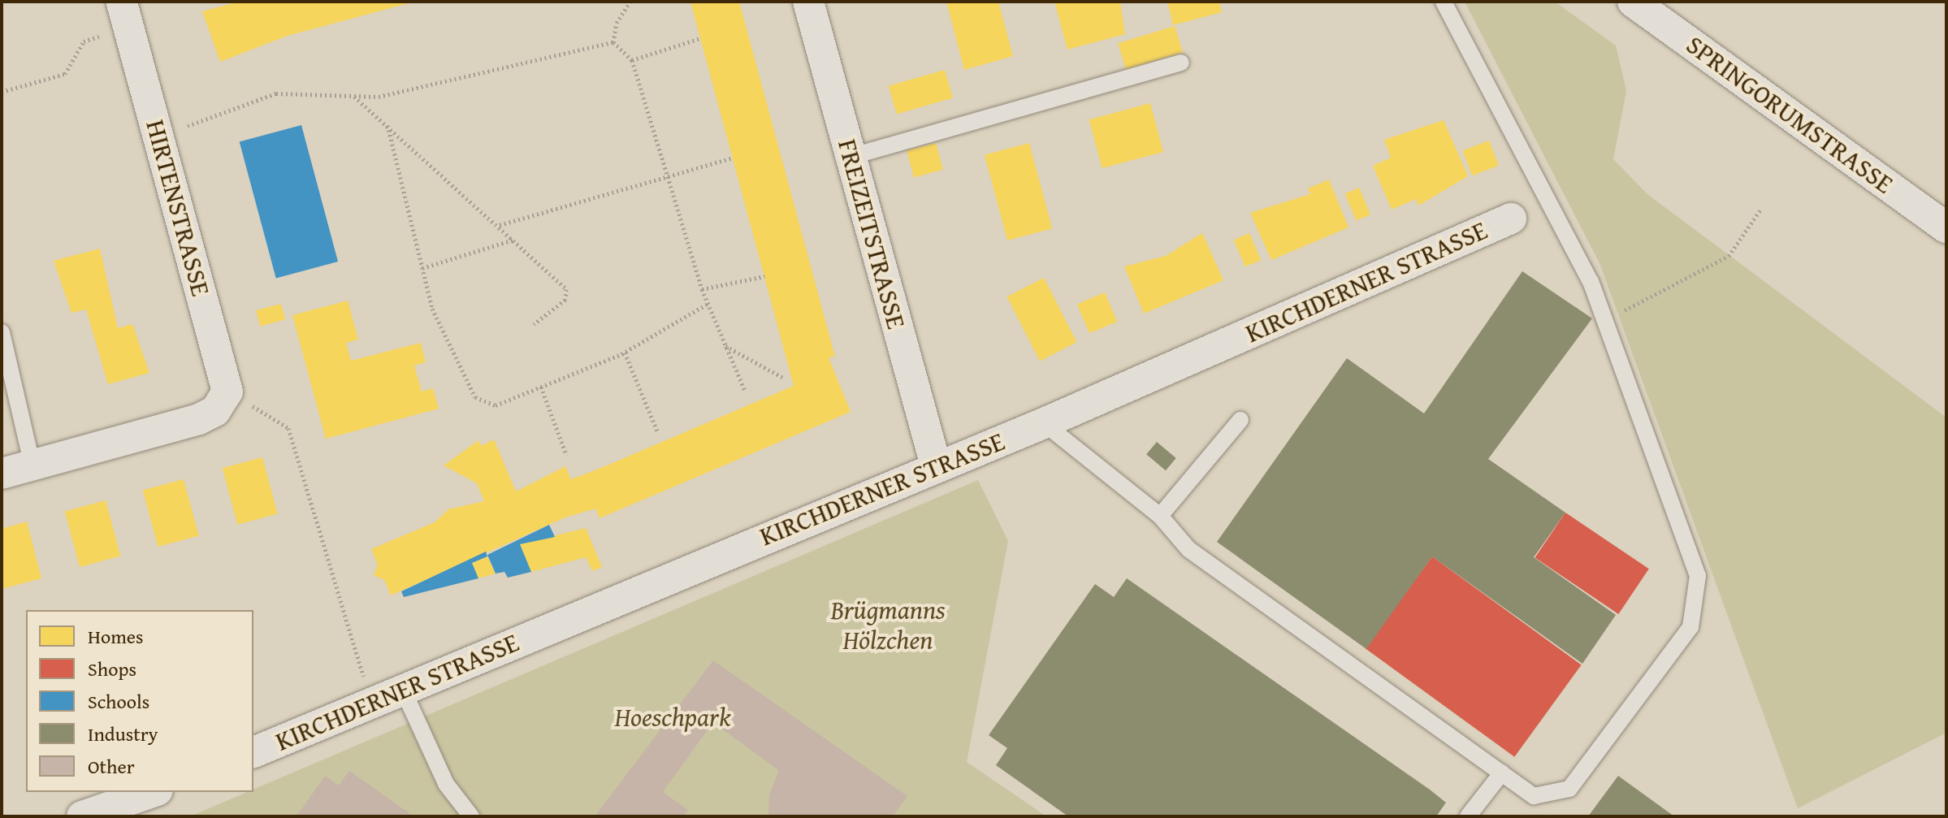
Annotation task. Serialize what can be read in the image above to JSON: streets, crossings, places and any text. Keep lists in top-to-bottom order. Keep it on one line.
{"streets":{"street":["SPRINGORUMSTRASSE","HIRTENSTRASSE","FREIZEITSTRASSE","KIRCHDERNER STRASSE"]},"crossings":[["FREIZEITSTRASSE","KIRCHDERNER STRASSE"]],"parks":["Brügmanns Hölzchen","Hoeschpark"],"legend":["Homes","Shops","Schools","Industry","Other"]}
